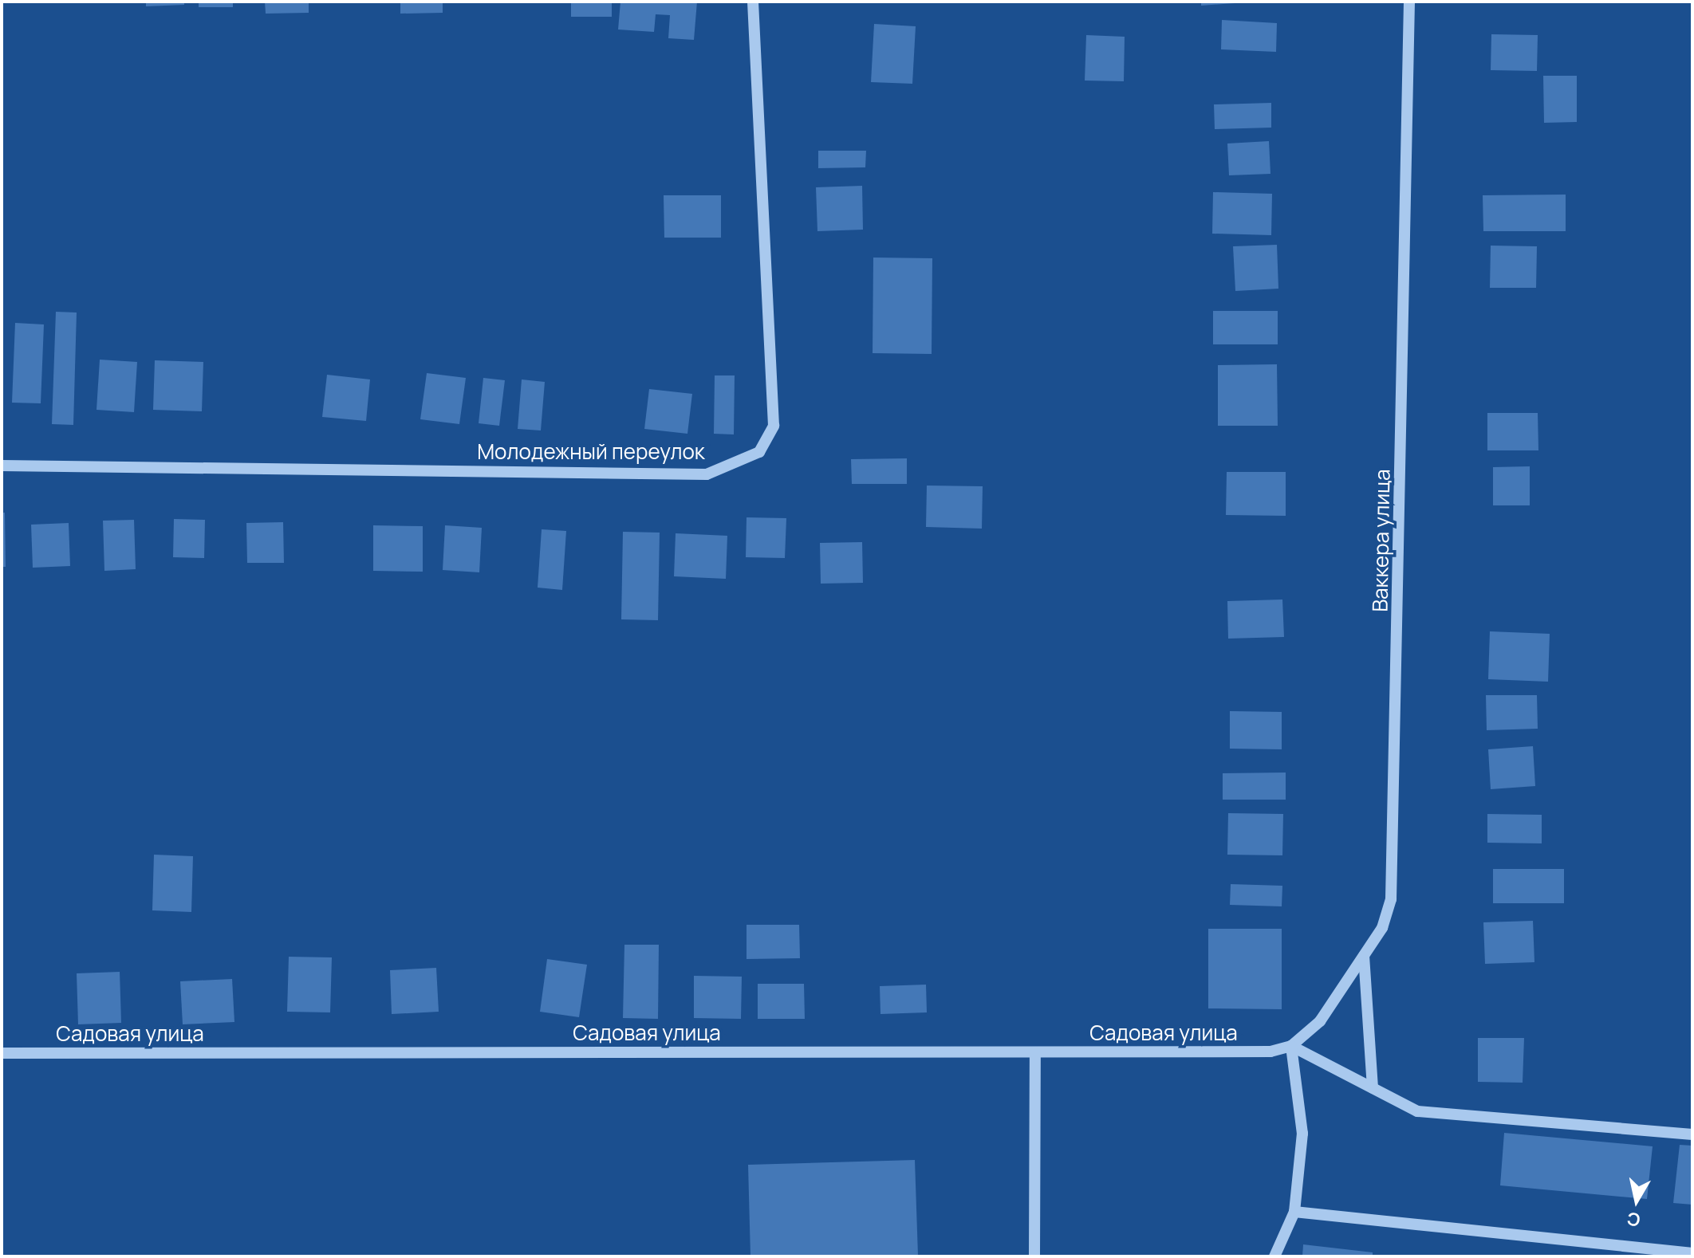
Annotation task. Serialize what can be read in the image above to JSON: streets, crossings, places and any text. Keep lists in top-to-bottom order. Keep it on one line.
{"streets":{"street":["Молодежный переулок","Ваккера улица","Садовая улица"]},"crossings":[["Ваккера улица","Садовая улица"]],"north":"bottom"}
